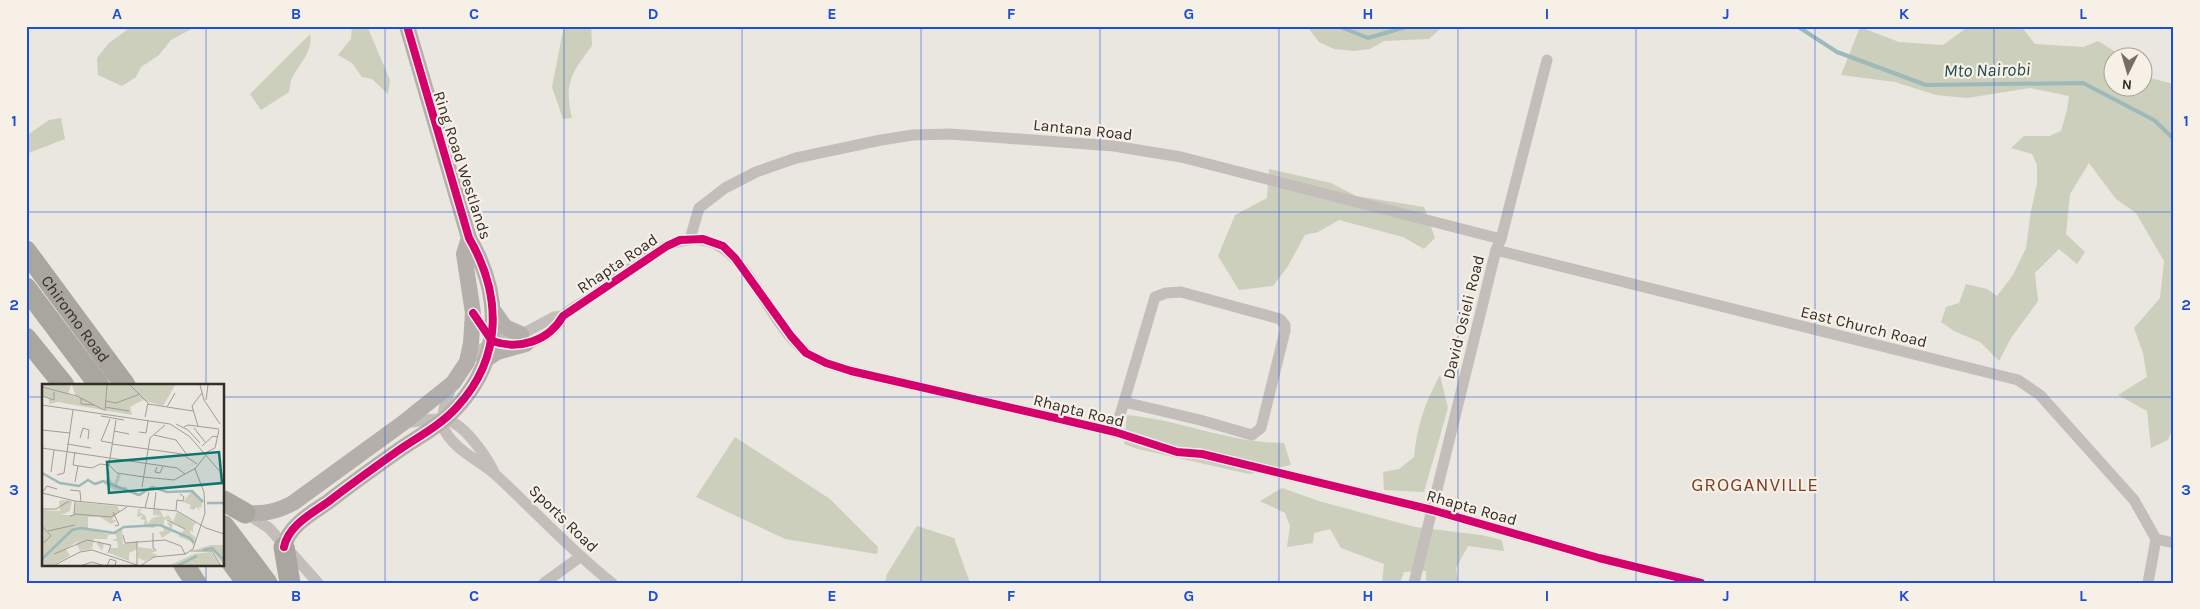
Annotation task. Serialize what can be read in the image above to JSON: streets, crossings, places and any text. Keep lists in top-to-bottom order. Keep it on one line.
{"streets":{"highway":["Chiromo Road"],"main road":["Ring Road Westlands"],"street":["Lantana Road","Rhapta Road","David Osieli Road","East Church Road","Sports Road"]},"crossings":[["Lantana Road","Rhapta Road"],["Lantana Road","David Osieli Road"],["Lantana Road","East Church Road"],["Ring Road Westlands","Rhapta Road"],["Ring Road Westlands","Sports Road"],["Rhapta Road","David Osieli Road"],["David Osieli Road","East Church Road"]],"districts":["GROGANVILLE"],"water":["Mto Nairobi"],"north":"bottom","grid":{"columns":["A","B","C","D","E","F","G","H","I","J","K","L"],"rows":["1","2","3"]}}
